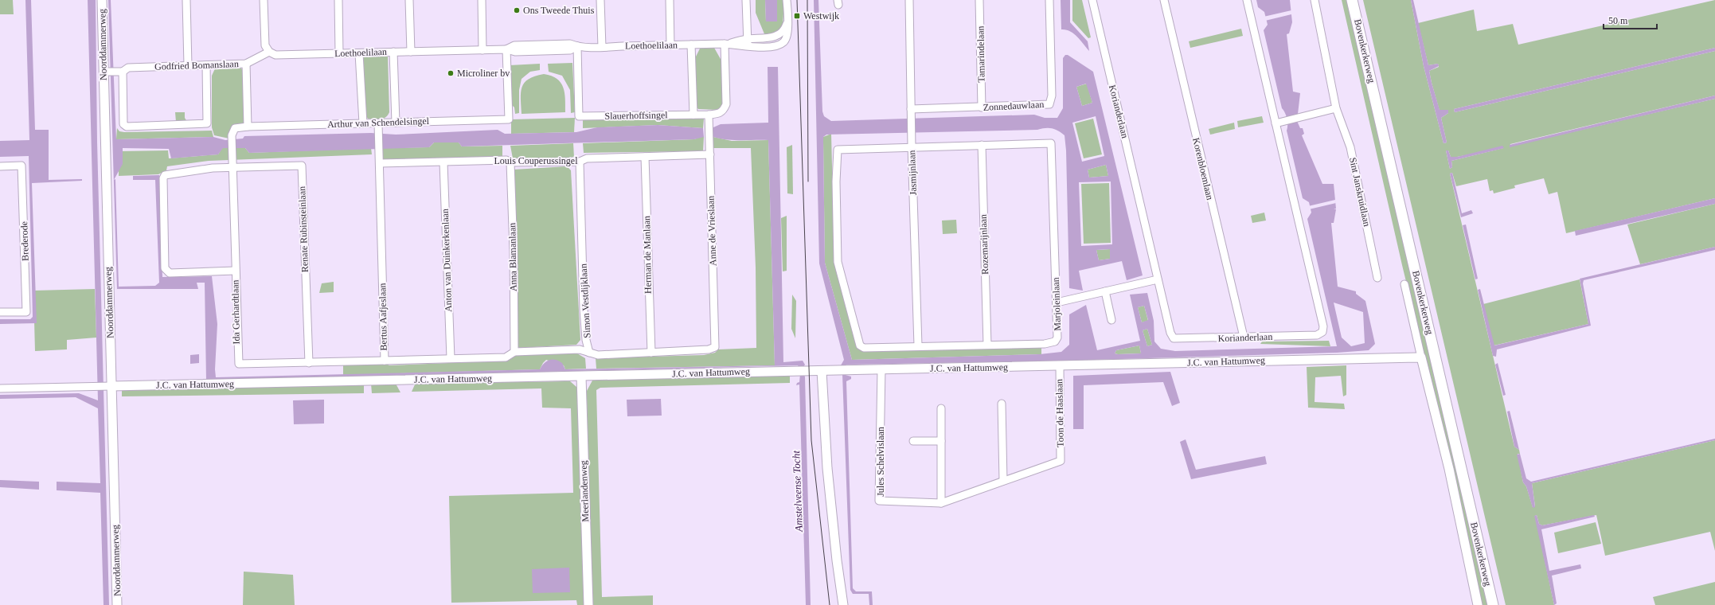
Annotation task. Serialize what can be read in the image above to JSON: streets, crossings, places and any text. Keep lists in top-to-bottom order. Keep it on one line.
{"streets":{"main road":["Bovenkerkerweg"],"street":["Noorddammerweg","Loethoelilaan","Tamarindelaan","Godfried Bomanslaan","Zonnedauwlaan","Korianderlaan","Slauerhoffsingel","Arthur van Schendelsingel","Louis Couperussingel","Korenbloemlaan","Jasmijnlaan","Sint Janskruidlaan","Renate Rubinsteinlaan","Anne de Vrieslaan","Brederode","Rozemarijnlaan","Herman de Manlaan","Anna Blamanlaan","Anton van Duinkerkenlaan","Simon Vestdijklaan","Marjoleinlaan","Ida Gerhardtlaan","Bertus Aafjeslaan","J.C. van Hattumweg","Toon de Haaslaan","Jules Schelvislaan","Meerlandenweg"]},"crossings":[["Noorddammerweg","Godfried Bomanslaan"],["Noorddammerweg","J.C. van Hattumweg"],["Loethoelilaan","Godfried Bomanslaan"],["Loethoelilaan","Slauerhoffsingel"],["Loethoelilaan","Arthur van Schendelsingel"],["Bovenkerkerweg","J.C. van Hattumweg"],["Tamarindelaan","Zonnedauwlaan"],["Zonnedauwlaan","Jasmijnlaan"],["Korianderlaan","Korenbloemlaan"],["Slauerhoffsingel","Anne de Vrieslaan"],["Arthur van Schendelsingel","Ida Gerhardtlaan"],["Arthur van Schendelsingel","Bertus Aafjeslaan"],["Louis Couperussingel","Anne de Vrieslaan"],["Louis Couperussingel","Herman de Manlaan"],["Louis Couperussingel","Anna Blamanlaan"],["Louis Couperussingel","Anton van Duinkerkenlaan"],["Louis Couperussingel","Simon Vestdijklaan"],["Louis Couperussingel","Bertus Aafjeslaan"],["Jasmijnlaan","Marjoleinlaan"],["Renate Rubinsteinlaan","Ida Gerhardtlaan"],["Anne de Vrieslaan","Simon Vestdijklaan"],["Rozemarijnlaan","Marjoleinlaan"],["Herman de Manlaan","Simon Vestdijklaan"],["Anna Blamanlaan","Bertus Aafjeslaan"],["Anton van Duinkerkenlaan","Bertus Aafjeslaan"],["Simon Vestdijklaan","Bertus Aafjeslaan"],["Ida Gerhardtlaan","Bertus Aafjeslaan"],["J.C. van Hattumweg","Toon de Haaslaan"],["J.C. van Hattumweg","Jules Schelvislaan"],["J.C. van Hattumweg","Meerlandenweg"],["Toon de Haaslaan","Jules Schelvislaan"]],"water":["Amstelveense Tocht"],"places":{"other":["Ons Tweede Thuis","Microliner bv"],"transit":["Westwijk"]},"scale_bar":"50 m"}
